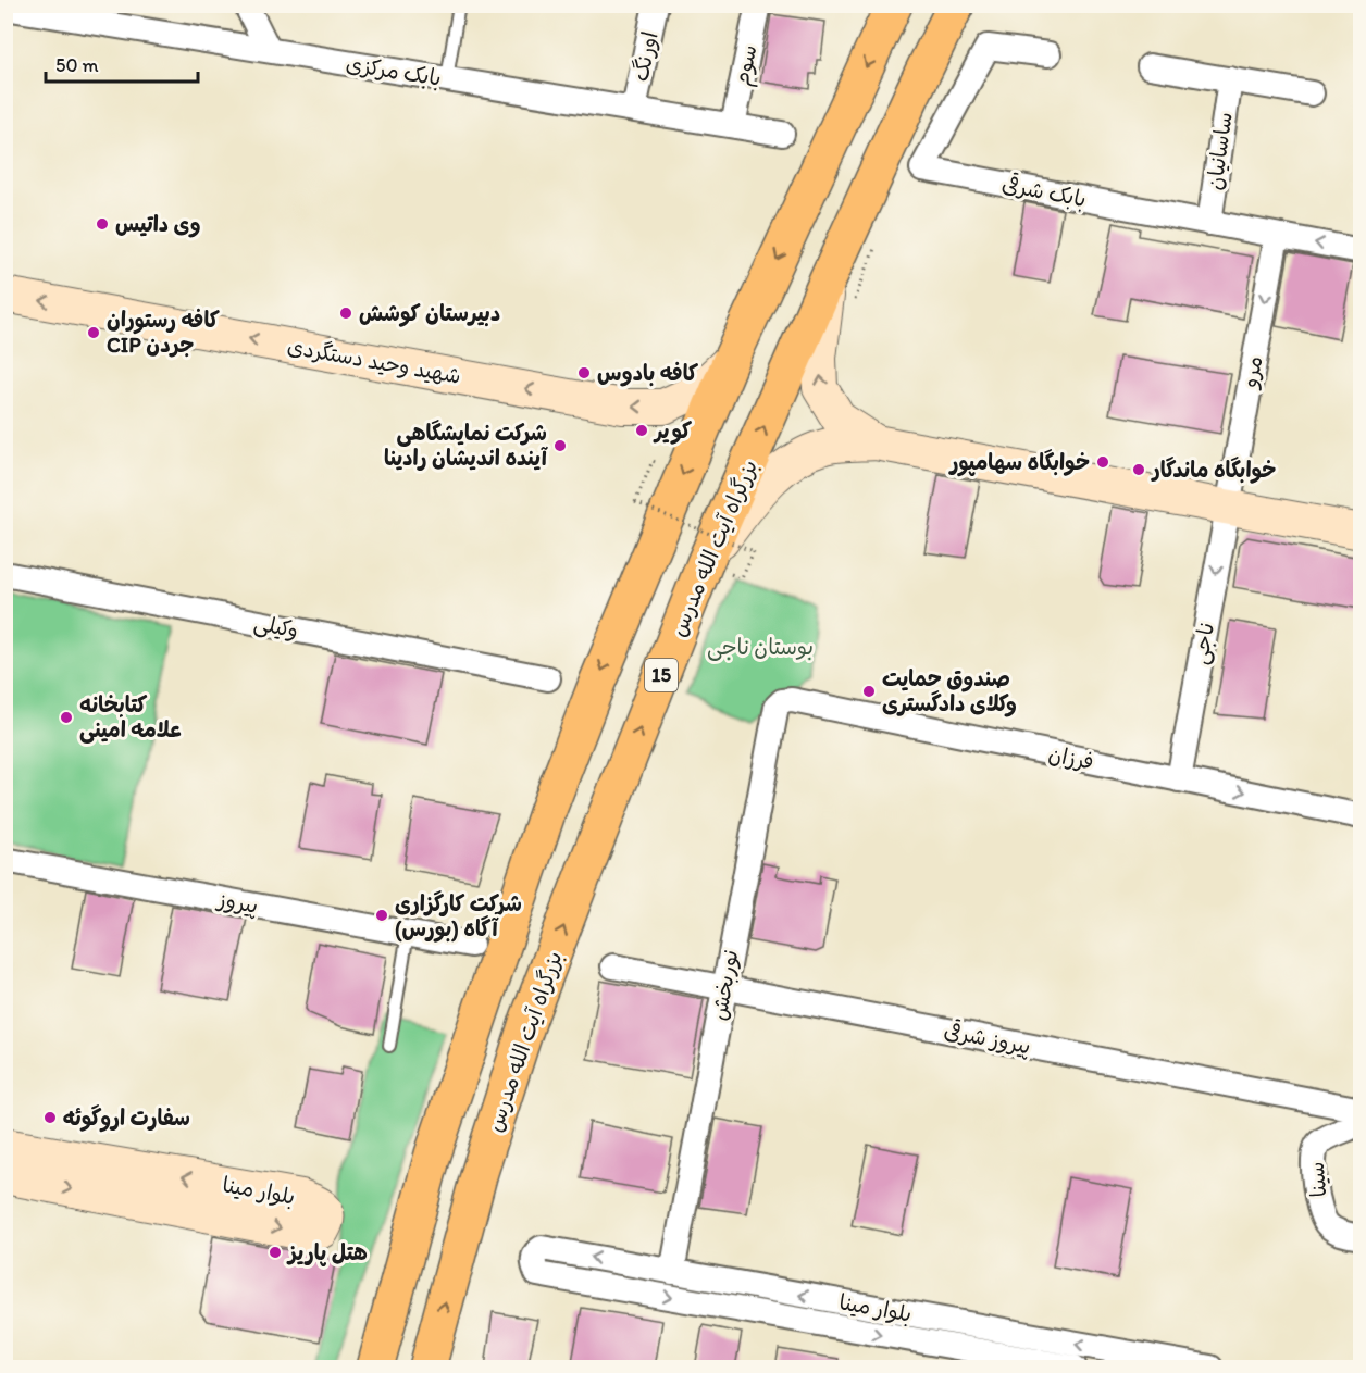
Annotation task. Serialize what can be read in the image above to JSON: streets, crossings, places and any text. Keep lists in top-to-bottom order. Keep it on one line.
{"streets":{"highway":["بزرگراه آیت الله مدرس","15"],"main road":["شهید وحید دستگردی","بلوار مینا"],"street":["اورنگ","سوم","بابک مرکزی","ساسانیان","بابک شرقی","مرو","وكيلی","ناجی","فرزان","پیروز","نوربخش","پیروز شرقی","سینا"]},"crossings":[["اورنگ","بابک مرکزی"],["سوم","بابک مرکزی"],["ساسانیان","بابک شرقی"],["بابک شرقی","مرو"],["مرو","ناجی"],["ناجی","فرزان"],["فرزان","نوربخش"],["نوربخش","پیروز شرقی"],["نوربخش","بلوار مینا"]],"one_way":["شهید وحید دستگردی","مرو","ناجی"],"parks":["بوستان ناجی"],"places":["وی داتیس","دبیرستان کوشش","كافه رستوران CIP جردن","کافه بادوس","کویر","شرکت نمایشگاهی آینده اندیشان رادینا","خوابگاه سهامپور","خوابگاه ماندگار","صندوق حمایت وکلای دادگستری","کتابخانه علامه امینی","شرکت کارگزاری آگاه (بورس)","سفارت اروگوئه","هتل پاریز"],"scale_bar":"50 m"}
